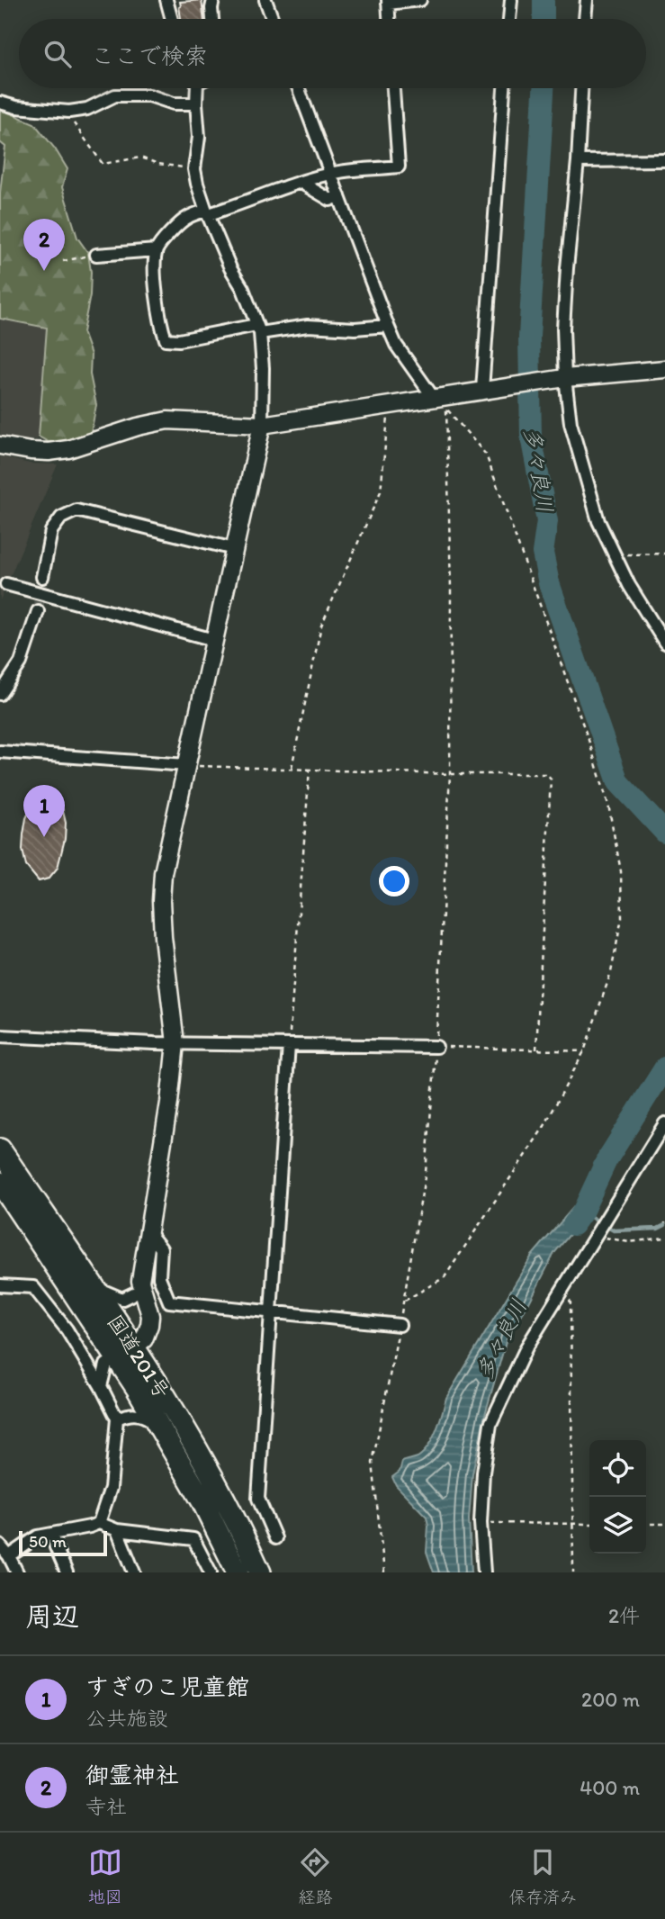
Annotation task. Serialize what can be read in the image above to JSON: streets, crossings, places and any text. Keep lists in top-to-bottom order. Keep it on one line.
{"streets":{"highway":["国道201号"]},"water":["多々良川"],"scale_bar":"50 m","page":{"search":"ここで検索","pins":["2","1"],"scale":"50 m","heading":["周辺","2件"],"list":[{"mark":"1","name":"すぎのこ児童館","note":"公共施設","value":"200 m"},{"mark":"2","name":"御霊神社","note":"寺社","value":"400 m"}],"nav":["地図","経路","保存済み"]}}
